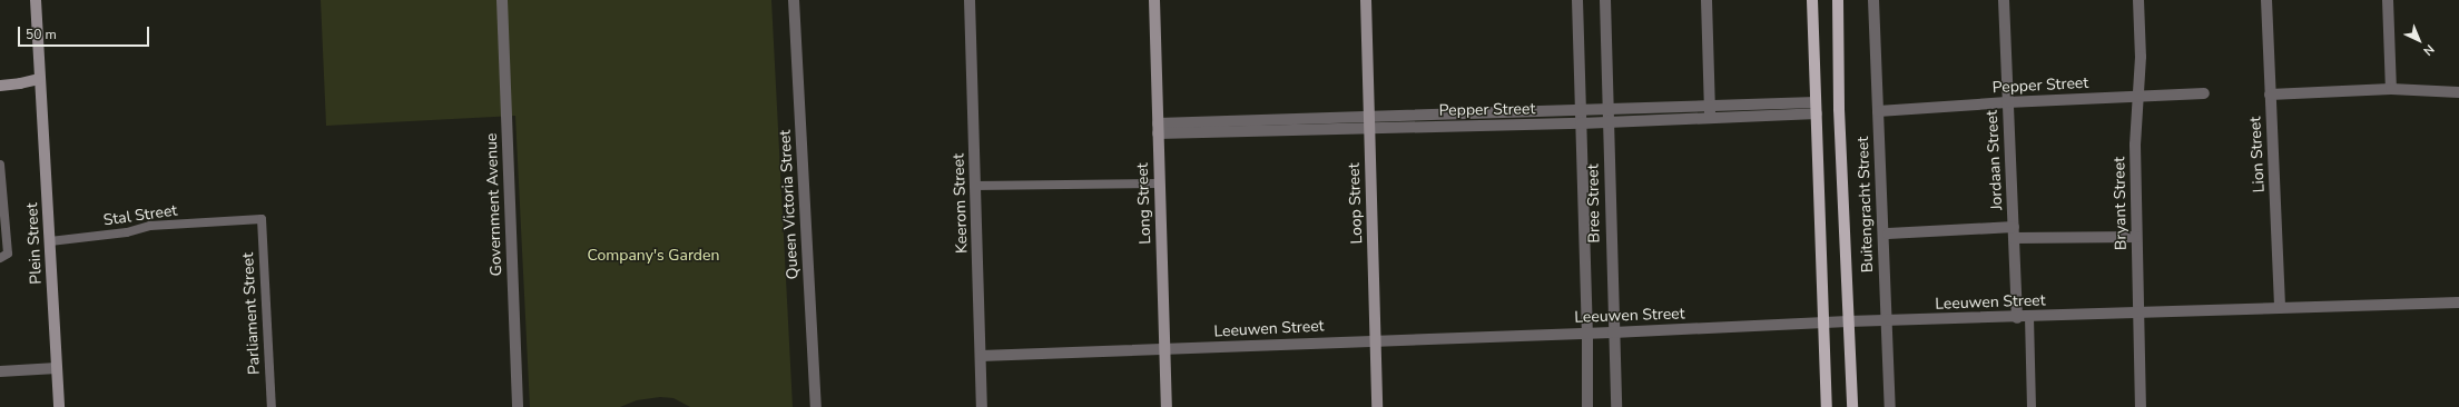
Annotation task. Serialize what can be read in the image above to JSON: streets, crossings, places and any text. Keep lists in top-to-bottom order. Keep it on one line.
{"streets":{"main road":["Buitengracht Street"],"street":["Pepper Street","Lion Street","Jordaan Street","Keerom Street","Long Street","Loop Street","Bree Street","Bryant Street","Government Avenue","Queen Victoria Street","Plein Street","Leeuwen Street"],"lane":["Stal Street","Parliament Street"]},"crossings":[["Pepper Street","Jordaan Street"],["Pepper Street","Long Street"],["Pepper Street","Loop Street"],["Pepper Street","Bree Street"],["Pepper Street","Bryant Street"],["Pepper Street","Buitengracht Street"],["Lion Street","Leeuwen Street"],["Jordaan Street","Leeuwen Street"],["Keerom Street","Leeuwen Street"],["Long Street","Leeuwen Street"],["Loop Street","Leeuwen Street"],["Bree Street","Leeuwen Street"],["Bryant Street","Leeuwen Street"],["Buitengracht Street","Leeuwen Street"],["Stal Street","Plein Street"],["Stal Street","Parliament Street"]],"parks":["Company's Garden"],"scale_bar":"50 m","north":"bottom right"}
